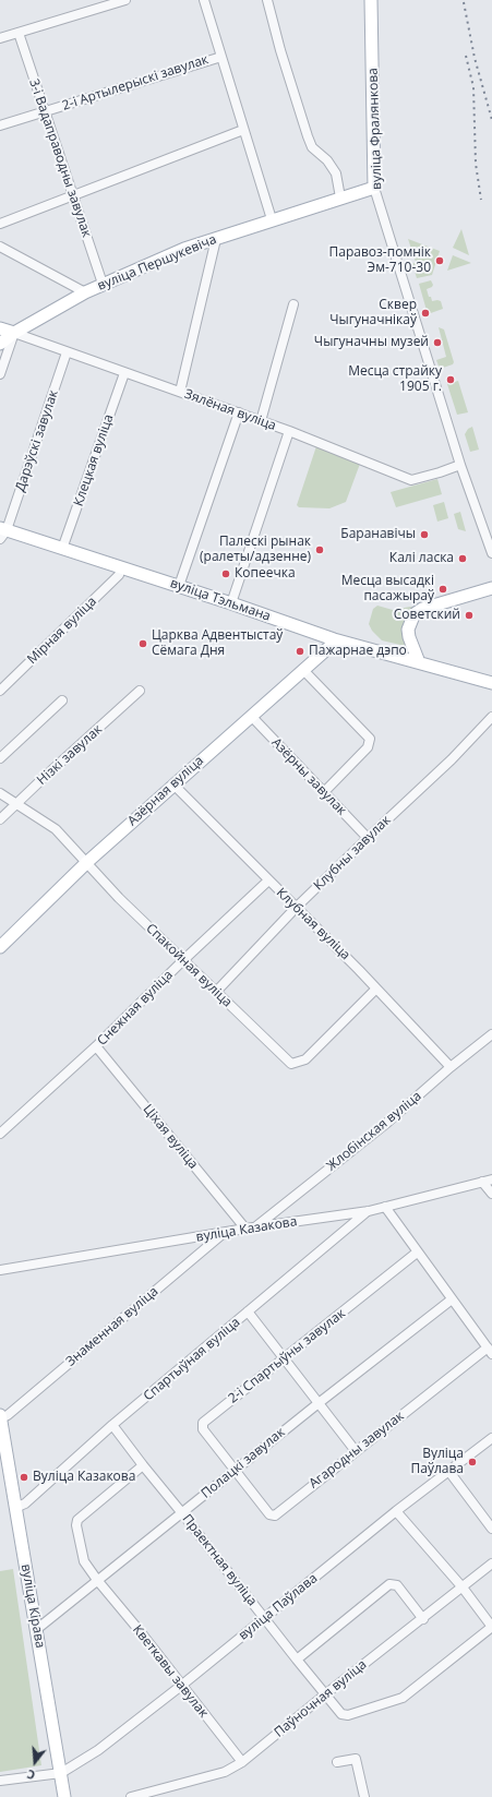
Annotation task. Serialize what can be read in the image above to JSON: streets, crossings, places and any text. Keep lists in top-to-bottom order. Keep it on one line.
{"streets":{"main road":["вуліца Фралянкова","вуліца Першукевіча","Зялёная вуліца","вуліца Тэльмана","Азёрная вуліца","вуліца Кірава"],"street":["2-і Артылерыскі завулак","3-і Вадаправодны завулак","Дарэўскі завулак","Клецкая вуліца","Мірная вуліца","Нізкі завулак","Азёрны завулак","Клубны завулак","Клубная вуліца","Спакойная вуліца","Снежная вуліца","Жлобінская вуліца","Ціхая вуліца","вуліца Казакова","Знаменная вуліца","2-і Спартыўны завулак","Спартыўная вуліца","Агародны завулак","Полацкі завулак","Праектная вуліца","вуліца Паўлава","Кветкавы завулак","Паўночная вуліца"]},"crossings":[["2-і Артылерыскі завулак","3-і Вадаправодны завулак"],["вуліца Фралянкова","вуліца Першукевіча"],["вуліца Фралянкова","Зялёная вуліца"],["3-і Вадаправодны завулак","вуліца Першукевіча"],["вуліца Першукевіча","Зялёная вуліца"],["Зялёная вуліца","Дарэўскі завулак"],["Зялёная вуліца","Клецкая вуліца"],["Дарэўскі завулак","вуліца Тэльмана"],["Клецкая вуліца","вуліца Тэльмана"],["вуліца Тэльмана","Мірная вуліца"],["вуліца Тэльмана","Азёрная вуліца"],["Нізкі завулак","Спакойная вуліца"],["Азёрны завулак","Азёрная вуліца"],["Азёрны завулак","Клубны завулак"],["Азёрная вуліца","Клубная вуліца"],["Азёрная вуліца","Спакойная вуліца"],["Клубны завулак","Клубная вуліца"],["Клубны завулак","Спакойная вуліца"],["Клубная вуліца","Спакойная вуліца"],["Клубная вуліца","Снежная вуліца"],["Клубная вуліца","Жлобінская вуліца"],["Спакойная вуліца","Снежная вуліца"],["Снежная вуліца","Ціхая вуліца"],["Жлобінская вуліца","вуліца Казакова"],["Ціхая вуліца","вуліца Казакова"],["вуліца Казакова","Знаменная вуліца"],["вуліца Казакова","Спартыўная вуліца"],["Знаменная вуліца","вуліца Кірава"],["2-і Спартыўны завулак","Агародны завулак"],["2-і Спартыўны завулак","Полацкі завулак"],["Спартыўная вуліца","Праектная вуліца"],["Спартыўная вуліца","вуліца Кірава"],["Агародны завулак","Полацкі завулак"],["Полацкі завулак","Праектная вуліца"],["Полацкі завулак","вуліца Кірава"],["Полацкі завулак","Кветкавы завулак"],["Праектная вуліца","вуліца Паўлава"],["Праектная вуліца","Кветкавы завулак"],["Праектная вуліца","Паўночная вуліца"],["вуліца Кірава","вуліца Паўлава"],["вуліца Паўлава","Кветкавы завулак"],["Кветкавы завулак","Паўночная вуліца"]],"places":["Паравоз-помнік Эм-710-30","Сквер Чыгуначнікаў","Чыгуначны музей","Месца страйку 1905 г.","Баранавічы","Палескі рынак (ралеты/адзенне)","Калі ласка","Копеечка","Месца высадкі пасажыраў","Советский","Царква Адвентыстаў Сёмага Дня","Пажарнае дэпо","Вуліца Паўлава","Вуліца Казакова"],"north":"bottom"}
